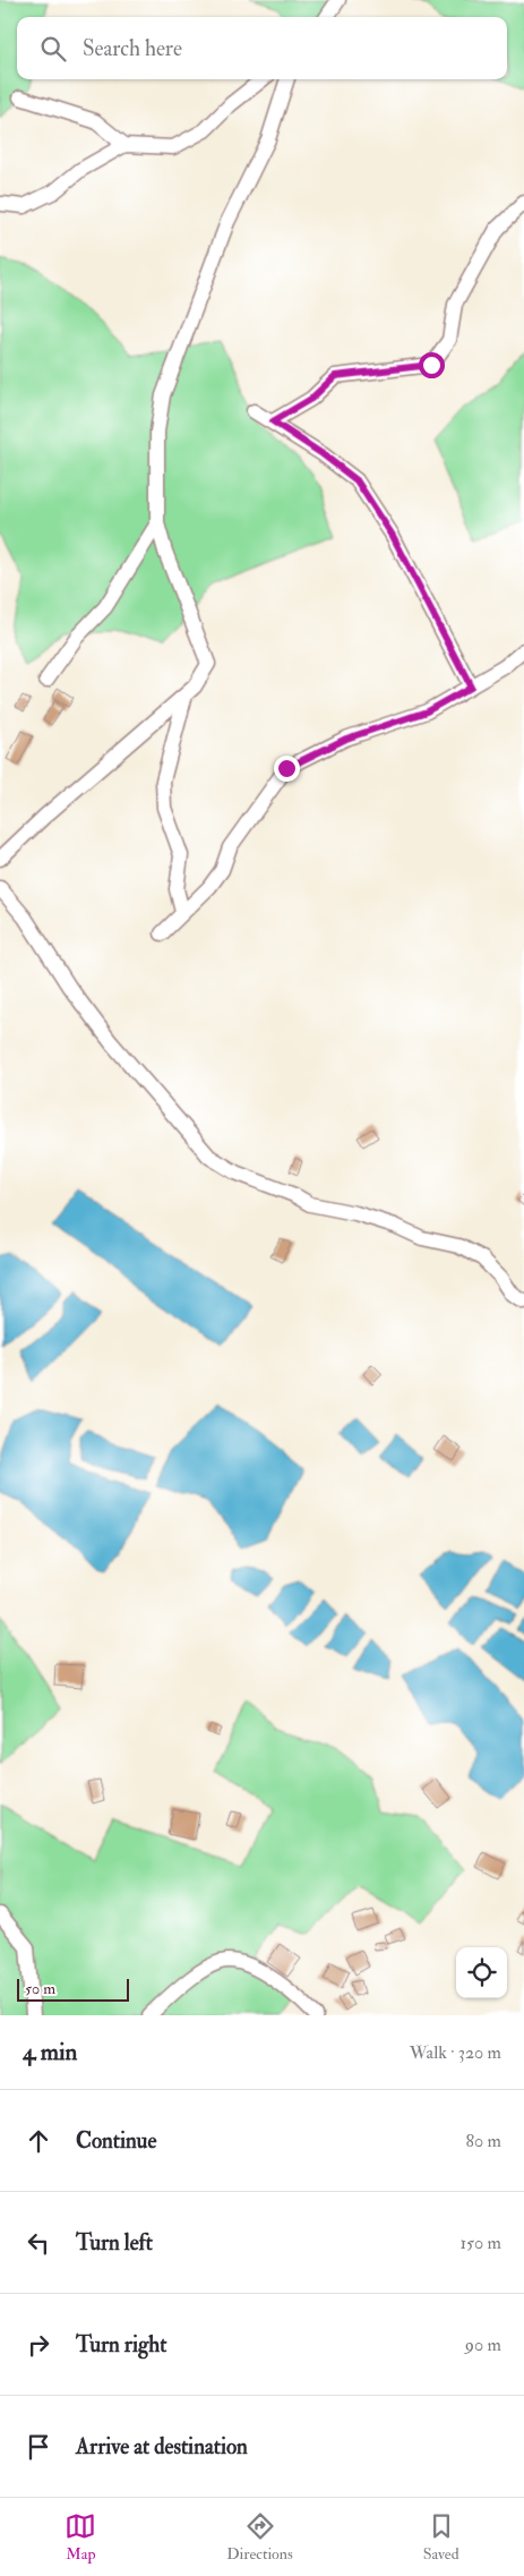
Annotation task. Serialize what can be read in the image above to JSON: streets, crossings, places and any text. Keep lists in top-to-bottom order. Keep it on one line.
{"scale_bar":"50 m","page":{"search":"Search here","scale":"50 m","heading":["4 min","Walk · 320 m"],"list":[["Continue","80 m"],["Turn left","150 m"],["Turn right","90 m"],"Arrive at destination"],"nav":["Map","Directions","Saved"]}}
